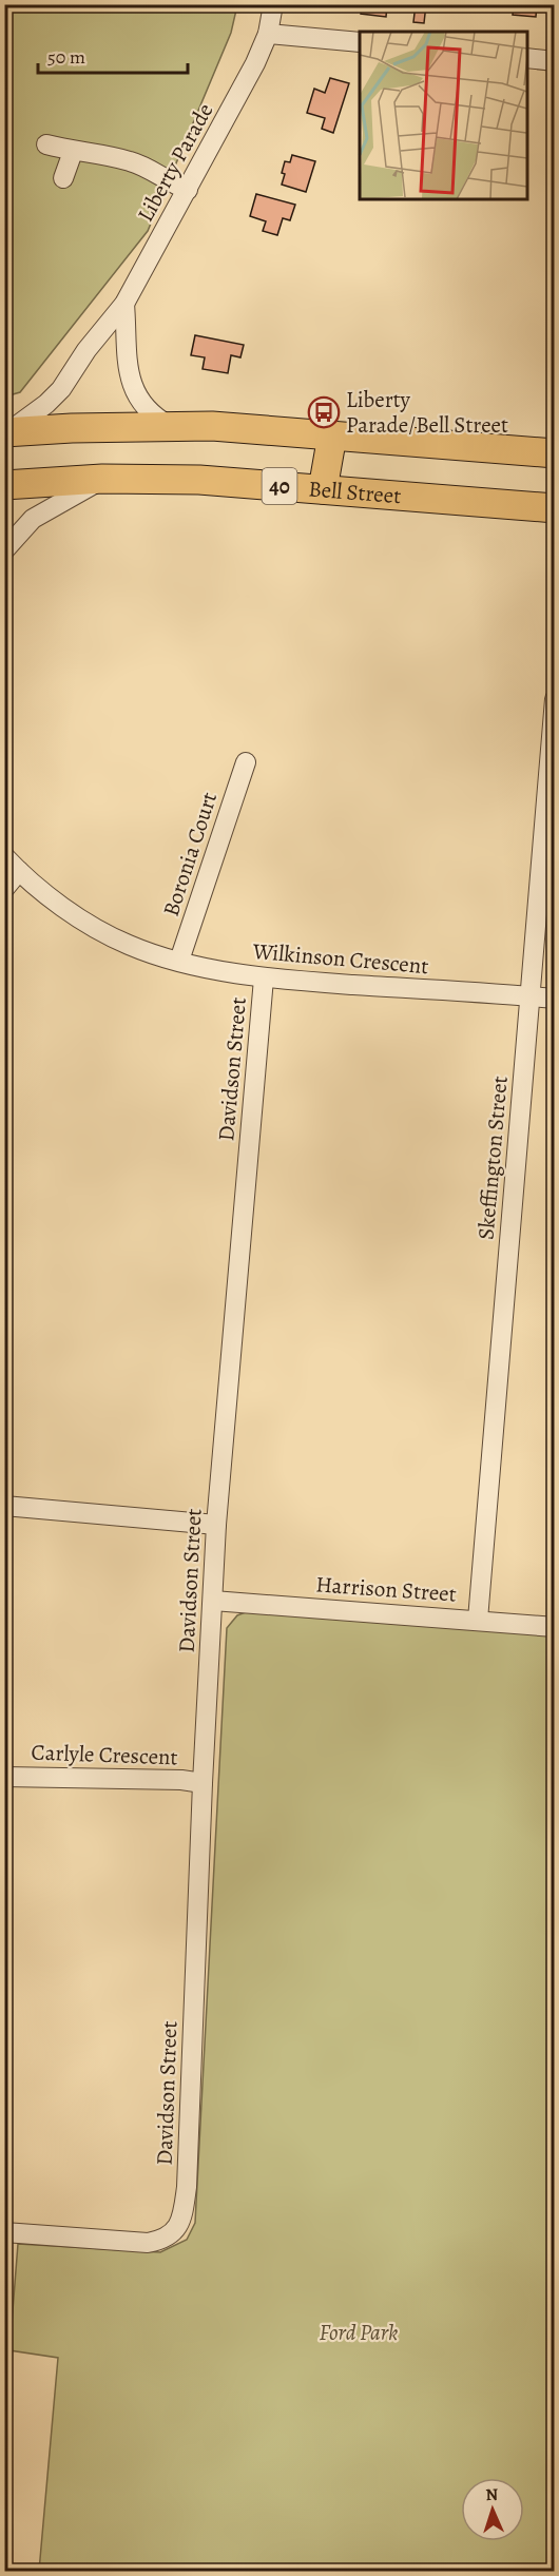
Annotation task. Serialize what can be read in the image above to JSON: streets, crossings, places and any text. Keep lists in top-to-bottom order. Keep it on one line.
{"streets":{"highway":["40","Bell Street"],"street":["Liberty Parade","Boronia Court","Wilkinson Crescent","Davidson Street","Skeffington Street","Harrison Street","Carlyle Crescent"]},"crossings":[["Boronia Court","Wilkinson Crescent"],["Wilkinson Crescent","Davidson Street"],["Wilkinson Crescent","Skeffington Street"],["Davidson Street","Harrison Street"],["Davidson Street","Carlyle Crescent"],["Skeffington Street","Harrison Street"]],"parks":["Ford Park"],"places":{"bus stop":["Liberty Parade/Bell Street"]},"scale_bar":"50 m","north":"top"}
